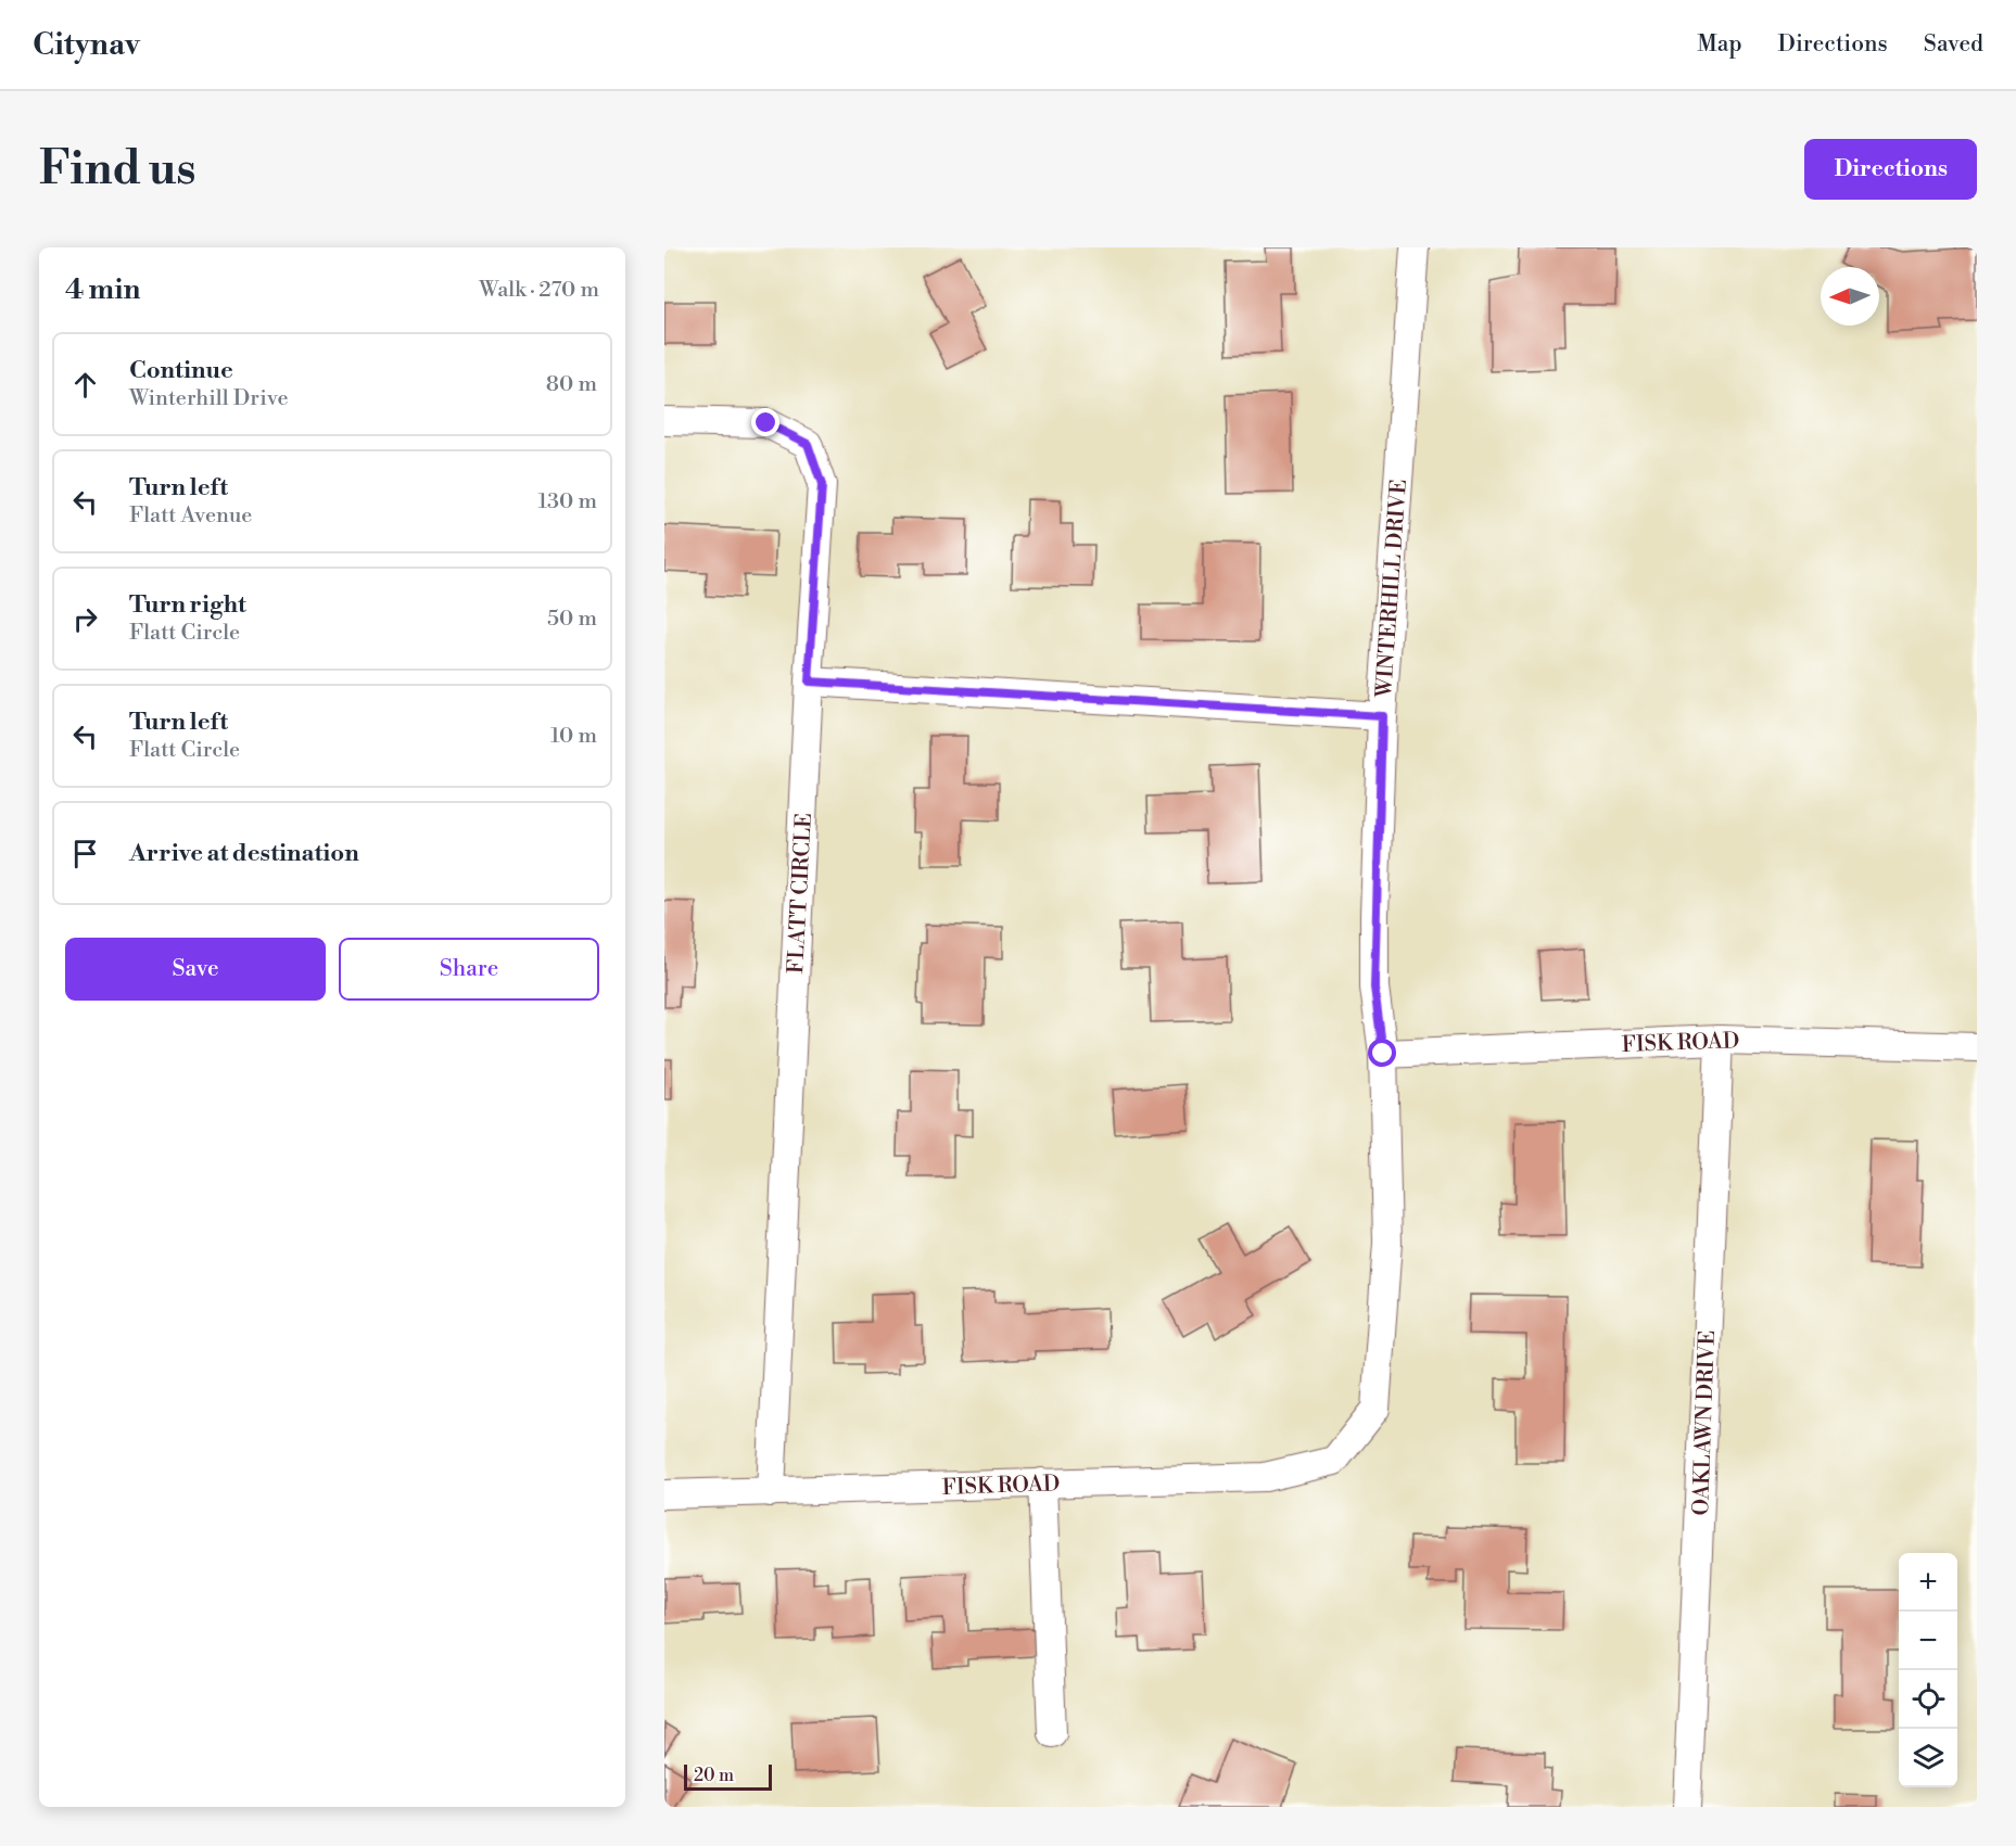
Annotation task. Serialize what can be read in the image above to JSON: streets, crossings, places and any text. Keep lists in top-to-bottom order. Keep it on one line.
{"streets":{"street":["WINTERHILL DRIVE","FLATT CIRCLE","FISK ROAD","OAKLAWN DRIVE"]},"crossings":[["WINTERHILL DRIVE","FISK ROAD"],["FLATT CIRCLE","FISK ROAD"],["FISK ROAD","OAKLAWN DRIVE"]],"scale_bar":"20 m","north":"left","page":{"header":"Citynav","nav":["Map","Directions","Saved"],"buttons":["Directions",["Save","Share"]],"title":"Find us","heading":["4 min","Walk · 270 m"],"list":[["Continue","Winterhill Drive","80 m"],["Turn left","Flatt Avenue","130 m"],["Turn right","Flatt Circle","50 m"],["Turn left","Flatt Circle","10 m"],"Arrive at destination"],"map_buttons":["+","−"],"scale":"20 m"}}
